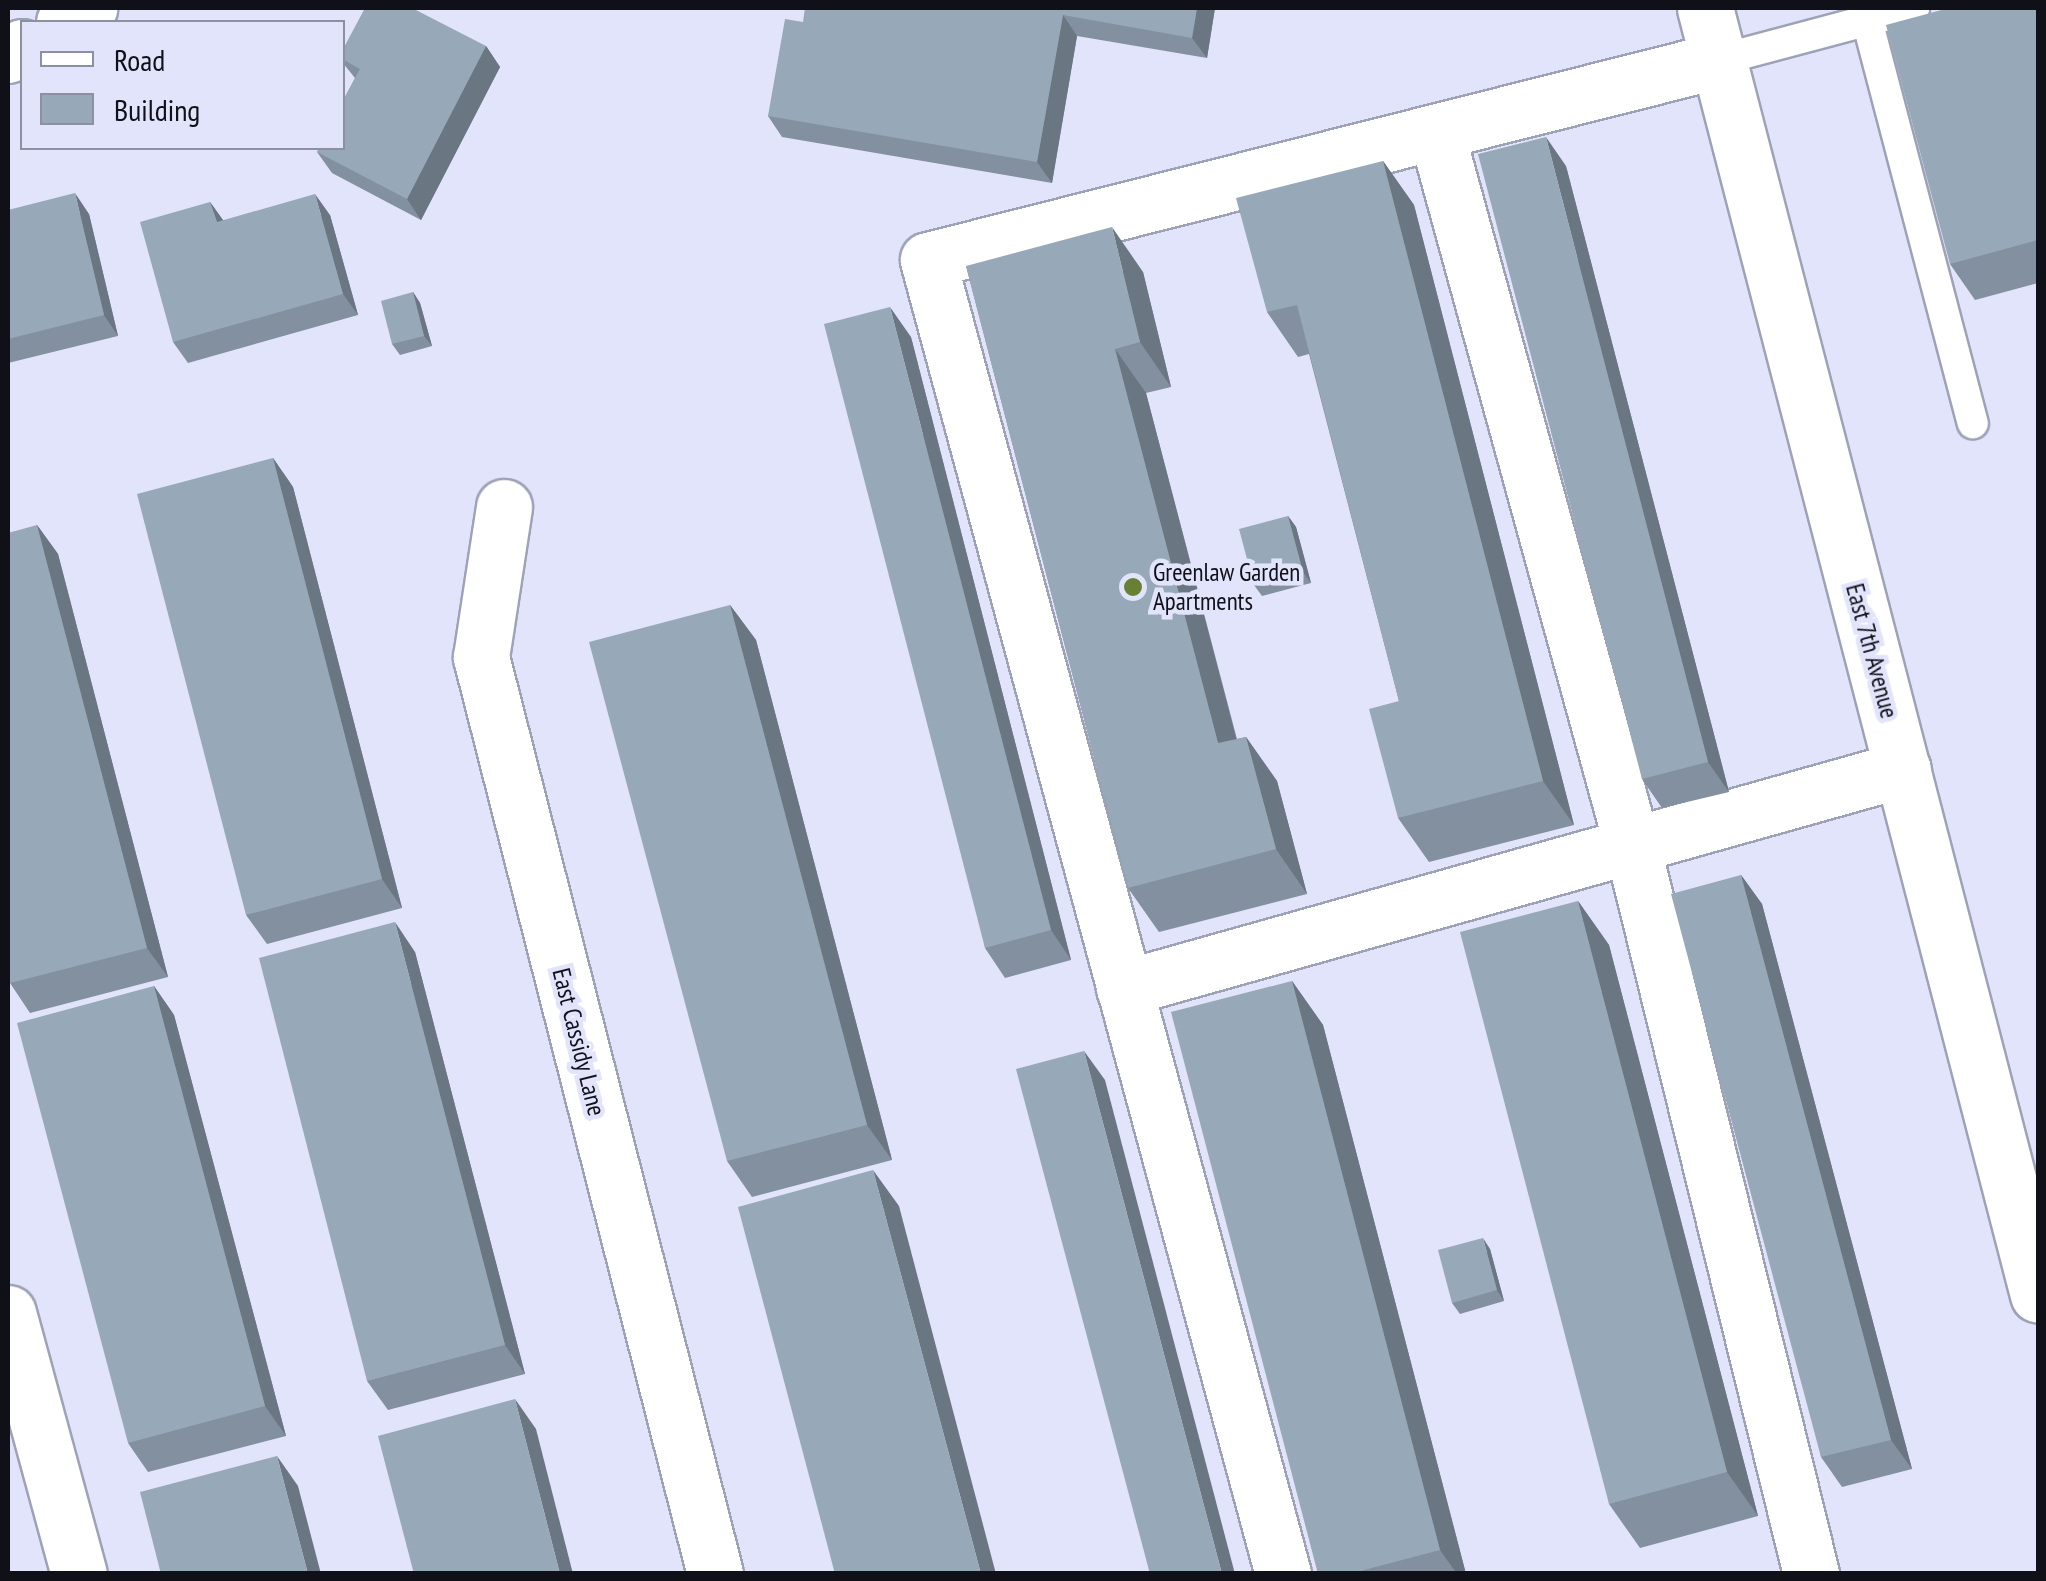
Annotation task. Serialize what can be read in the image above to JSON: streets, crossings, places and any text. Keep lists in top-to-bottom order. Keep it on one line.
{"streets":{"street":["East 7th Avenue","East Cassidy Lane"]},"places":["Greenlaw Garden Apartments"],"legend":["Road","Building"]}
